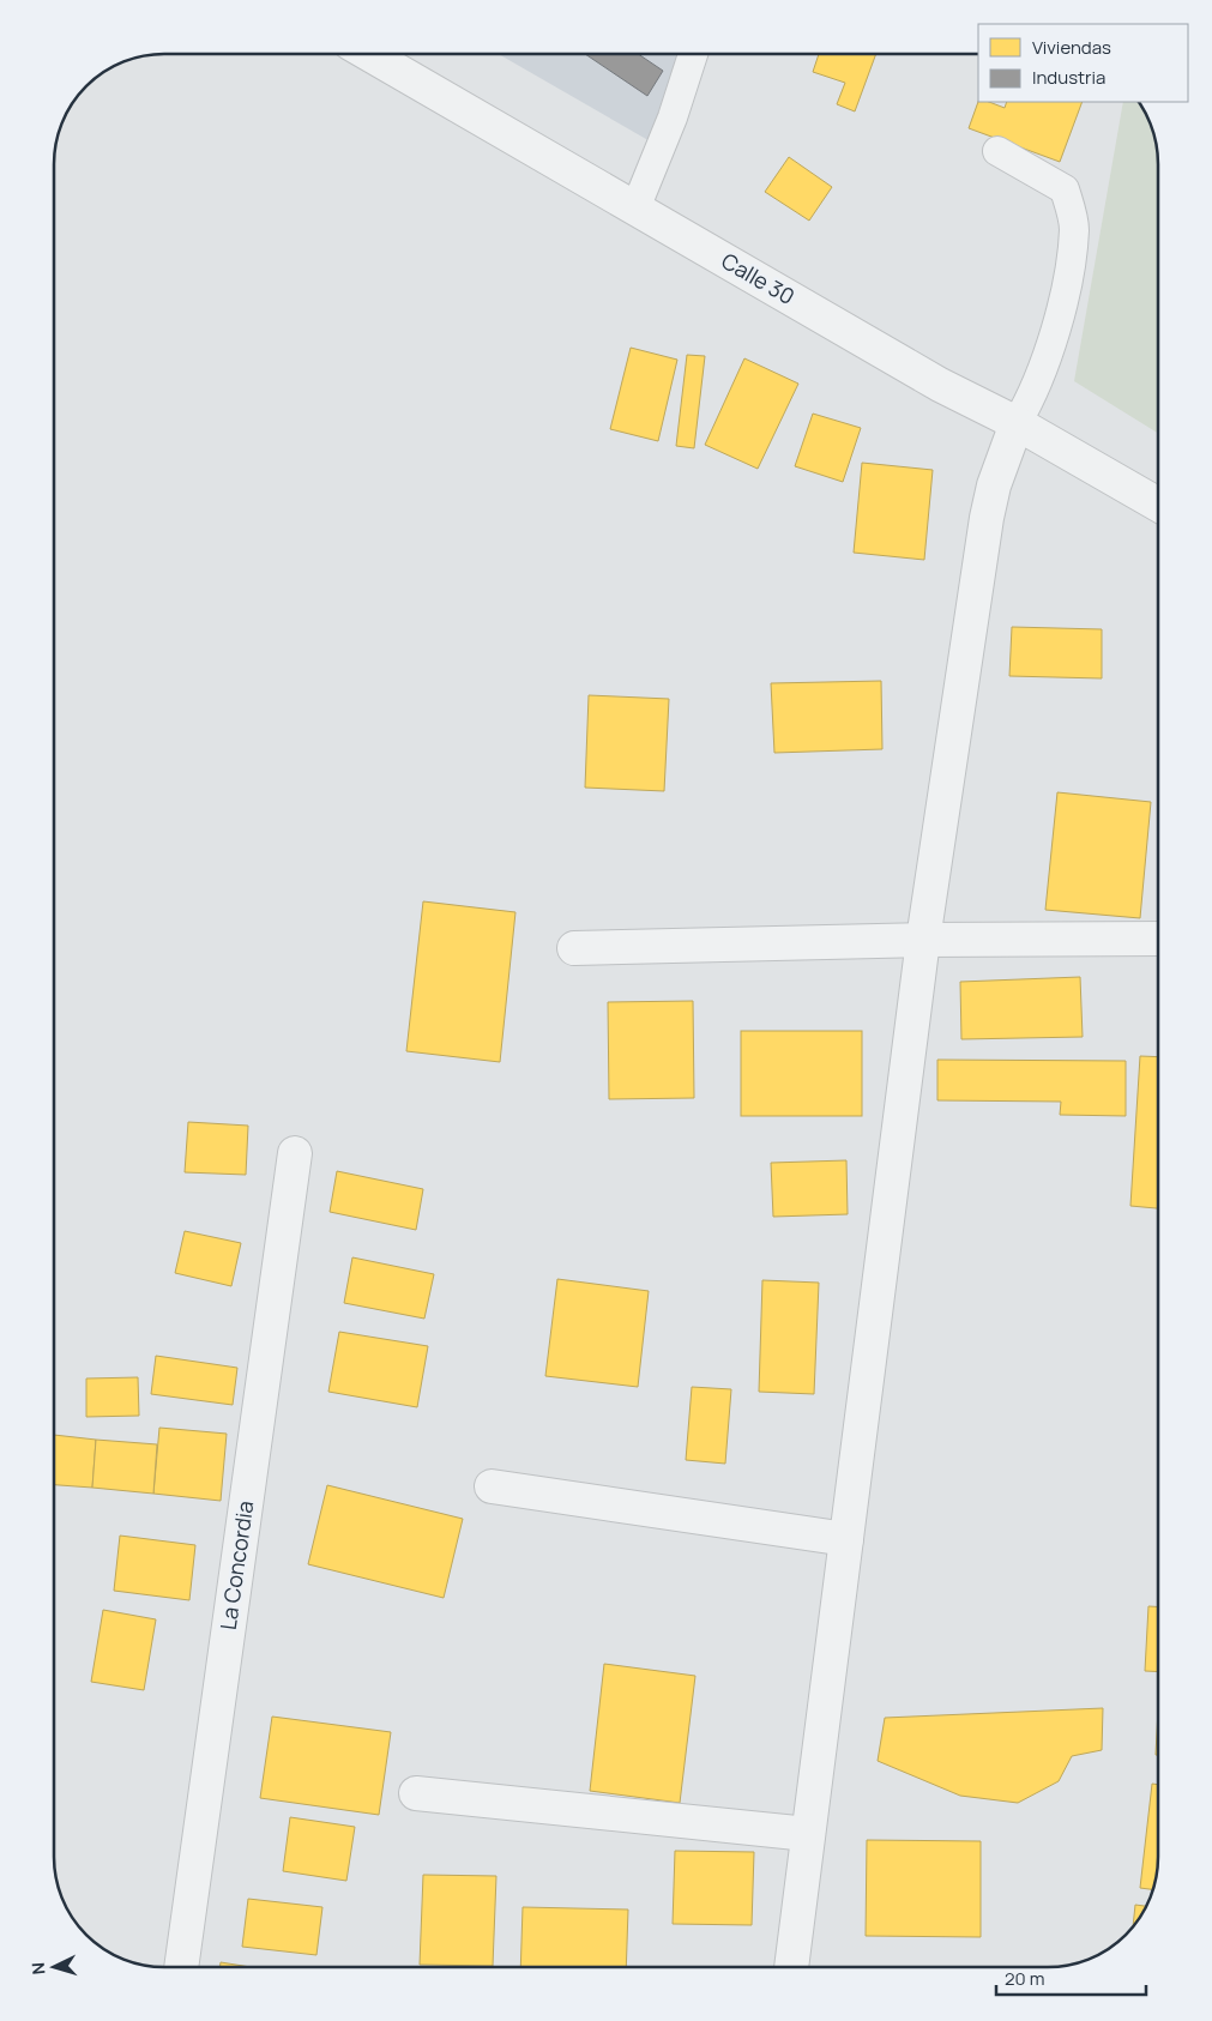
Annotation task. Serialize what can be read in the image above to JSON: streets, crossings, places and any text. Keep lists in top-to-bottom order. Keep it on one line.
{"streets":{"street":["Calle 30","La Concordia"]},"legend":["Viviendas","Industria"],"scale_bar":"20 m","north":"left"}
